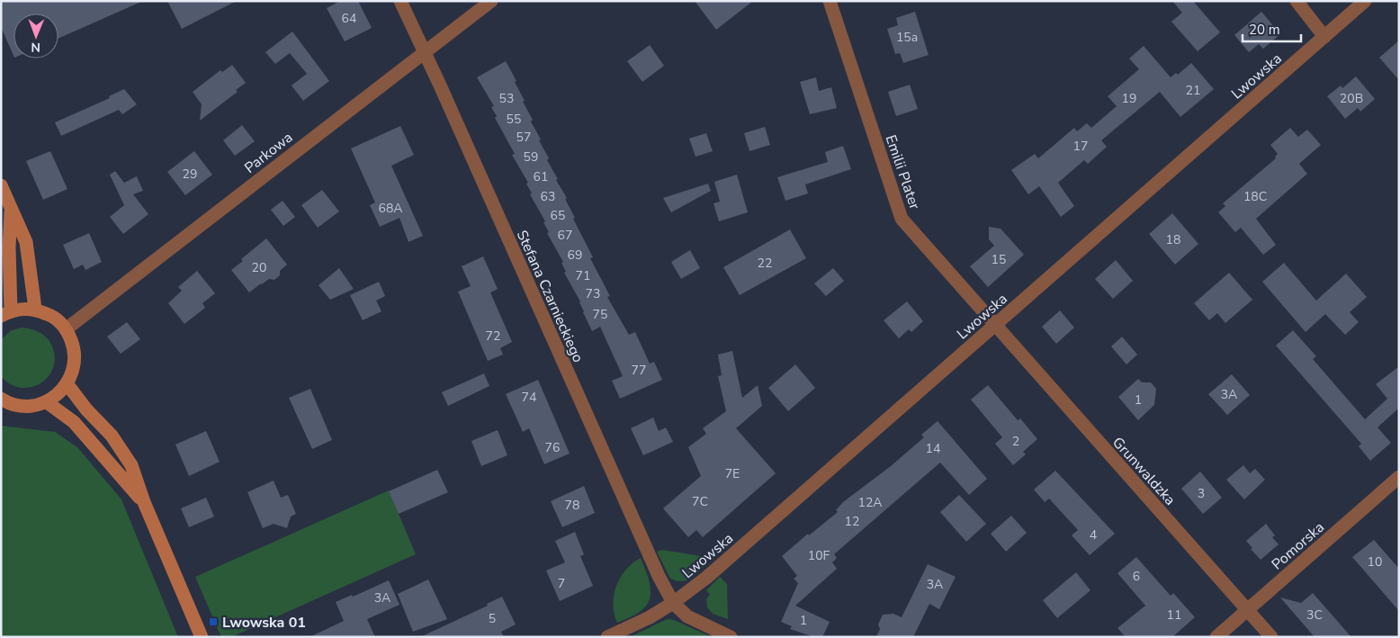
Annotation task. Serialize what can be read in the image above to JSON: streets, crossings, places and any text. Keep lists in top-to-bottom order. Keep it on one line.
{"streets":{"street":["Lwowska","Parkowa","Emilii Plater","Stefana Czarnieckiego","Grunwaldzka","Pomorska"]},"crossings":[["Lwowska","Emilii Plater"],["Lwowska","Stefana Czarnieckiego"],["Lwowska","Grunwaldzka"],["Parkowa","Stefana Czarnieckiego"],["Emilii Plater","Grunwaldzka"],["Grunwaldzka","Pomorska"]],"places":{"transit":["Lwowska 01"]},"house_numbers":["64","15a","21","53","19","20B","55","57","17","59","29","61","63","18C","68A","65","67","18","69","15","22","20","71","73","75","72","77","3A","74","1","2","76","14","7E","3","7C","12A","78","12","4","10F","10","6","7","3A","3A","11","3C","5","1"],"scale_bar":"20 m","north":"bottom"}
